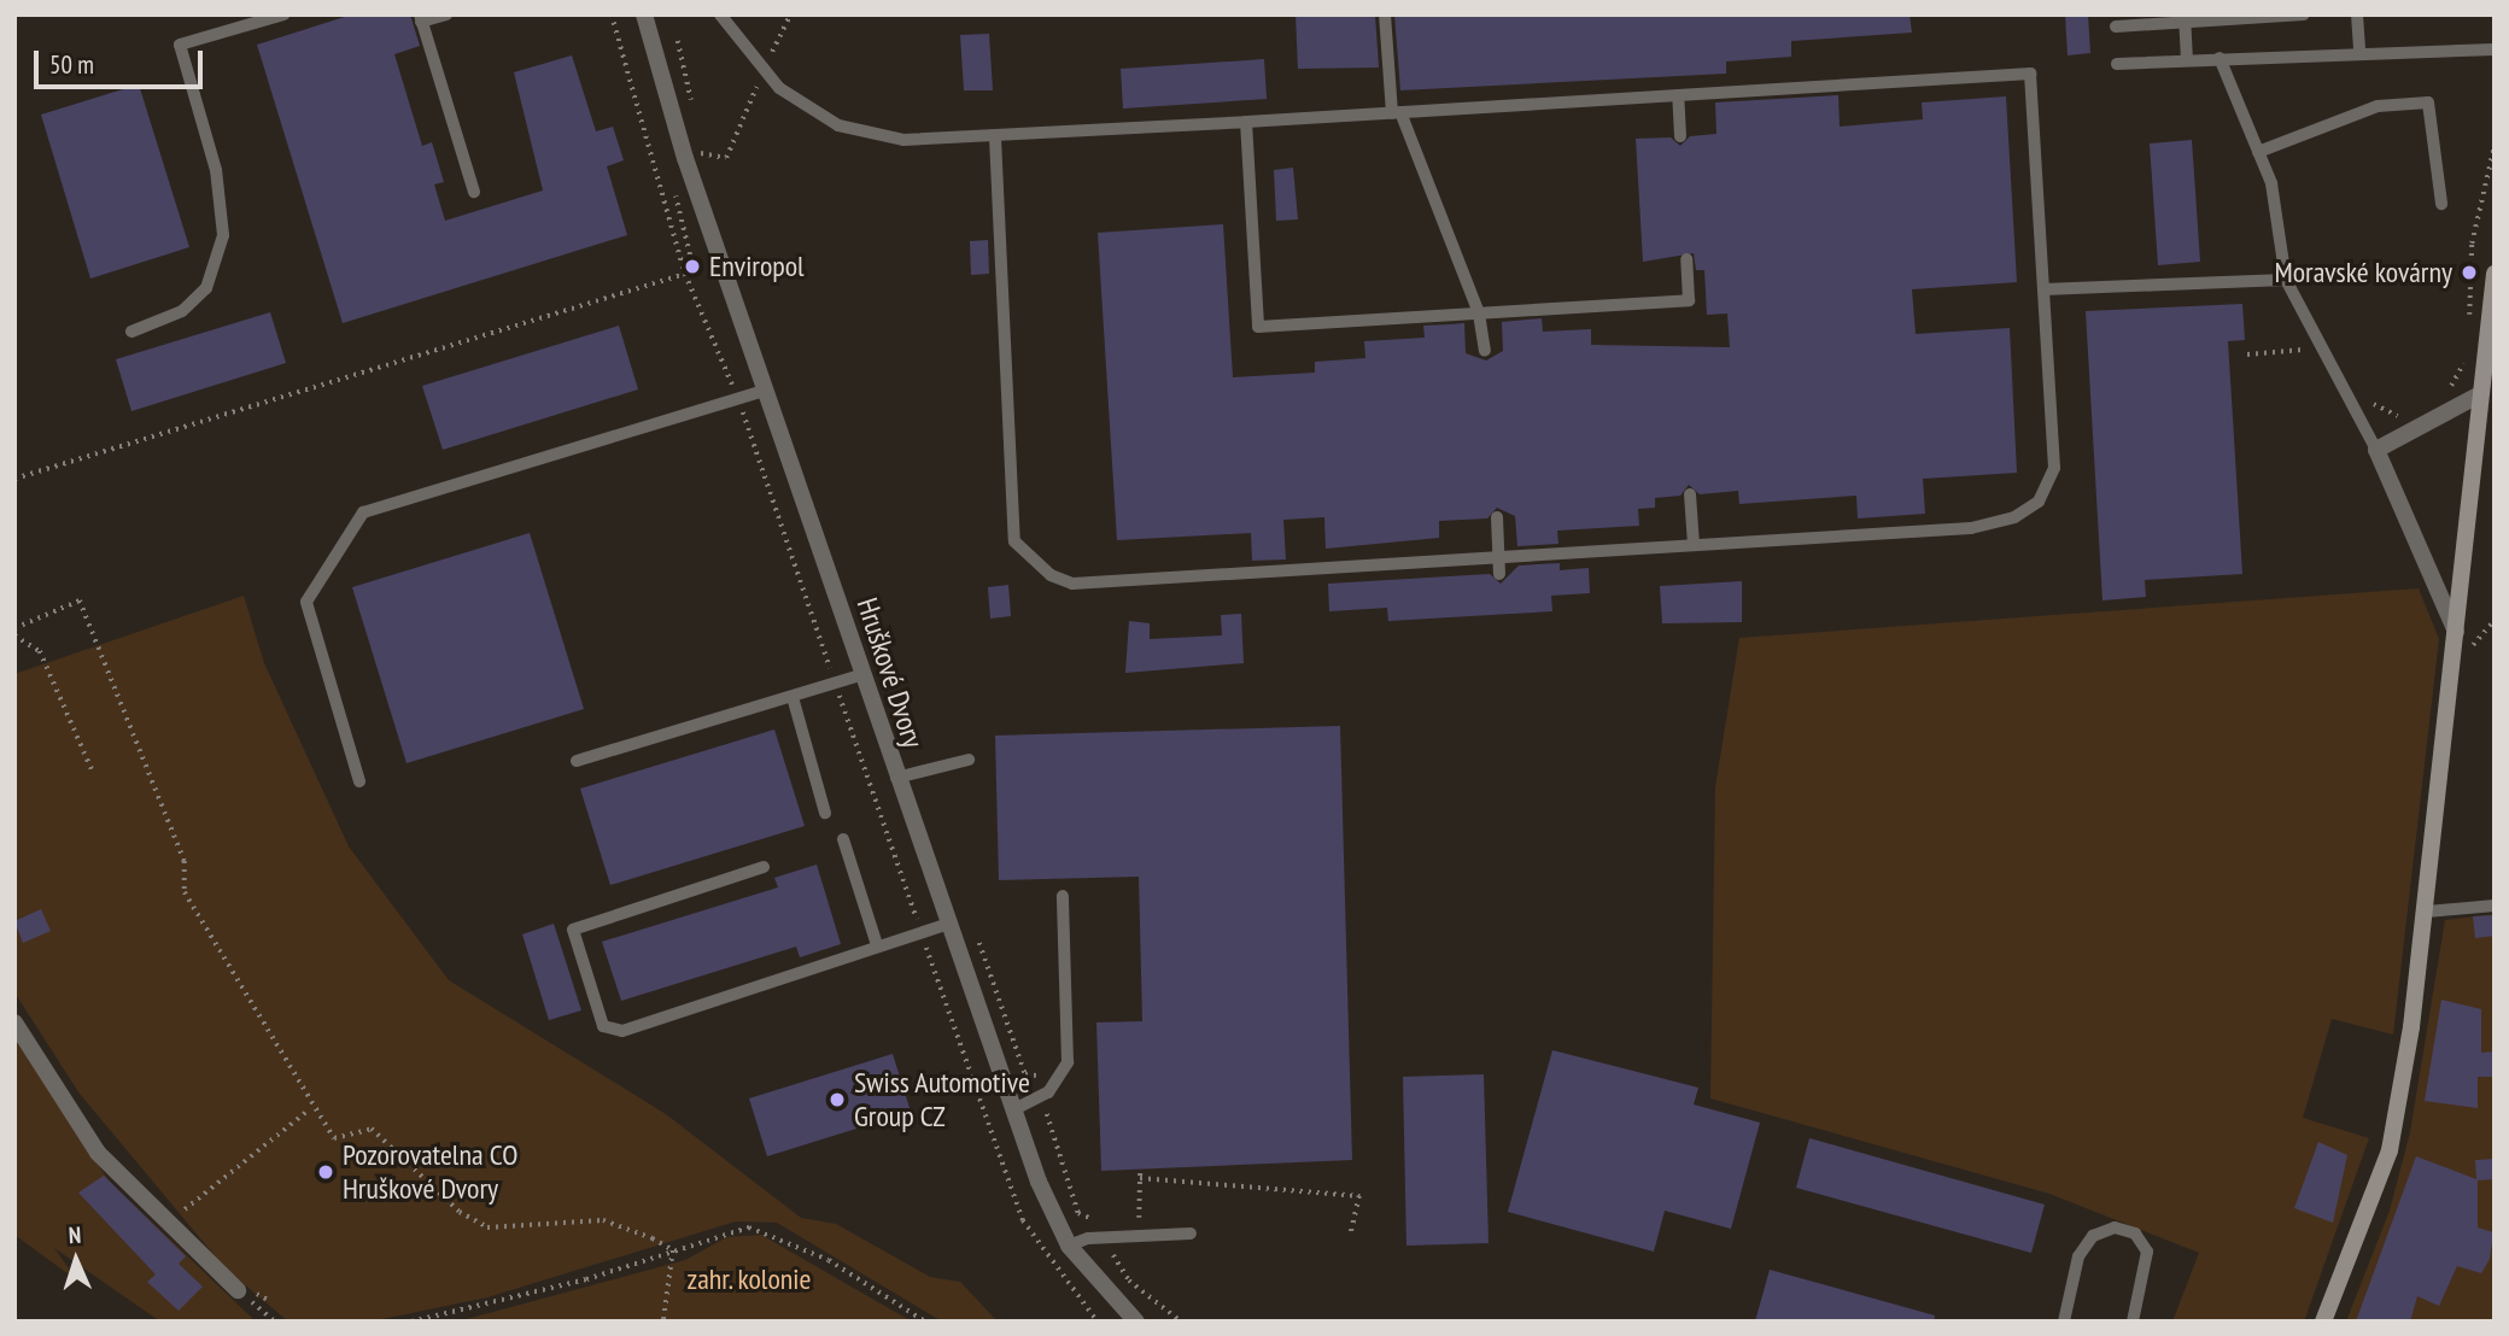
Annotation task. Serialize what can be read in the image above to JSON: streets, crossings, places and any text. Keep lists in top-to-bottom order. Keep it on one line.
{"streets":{"street":["Hruškové Dvory"]},"parks":["zahr. kolonie"],"places":["Enviropol","Moravské kovárny","Swiss Automotive Group CZ","Pozorovatelna CO Hruškové Dvory"],"scale_bar":"50 m","north":"top"}
